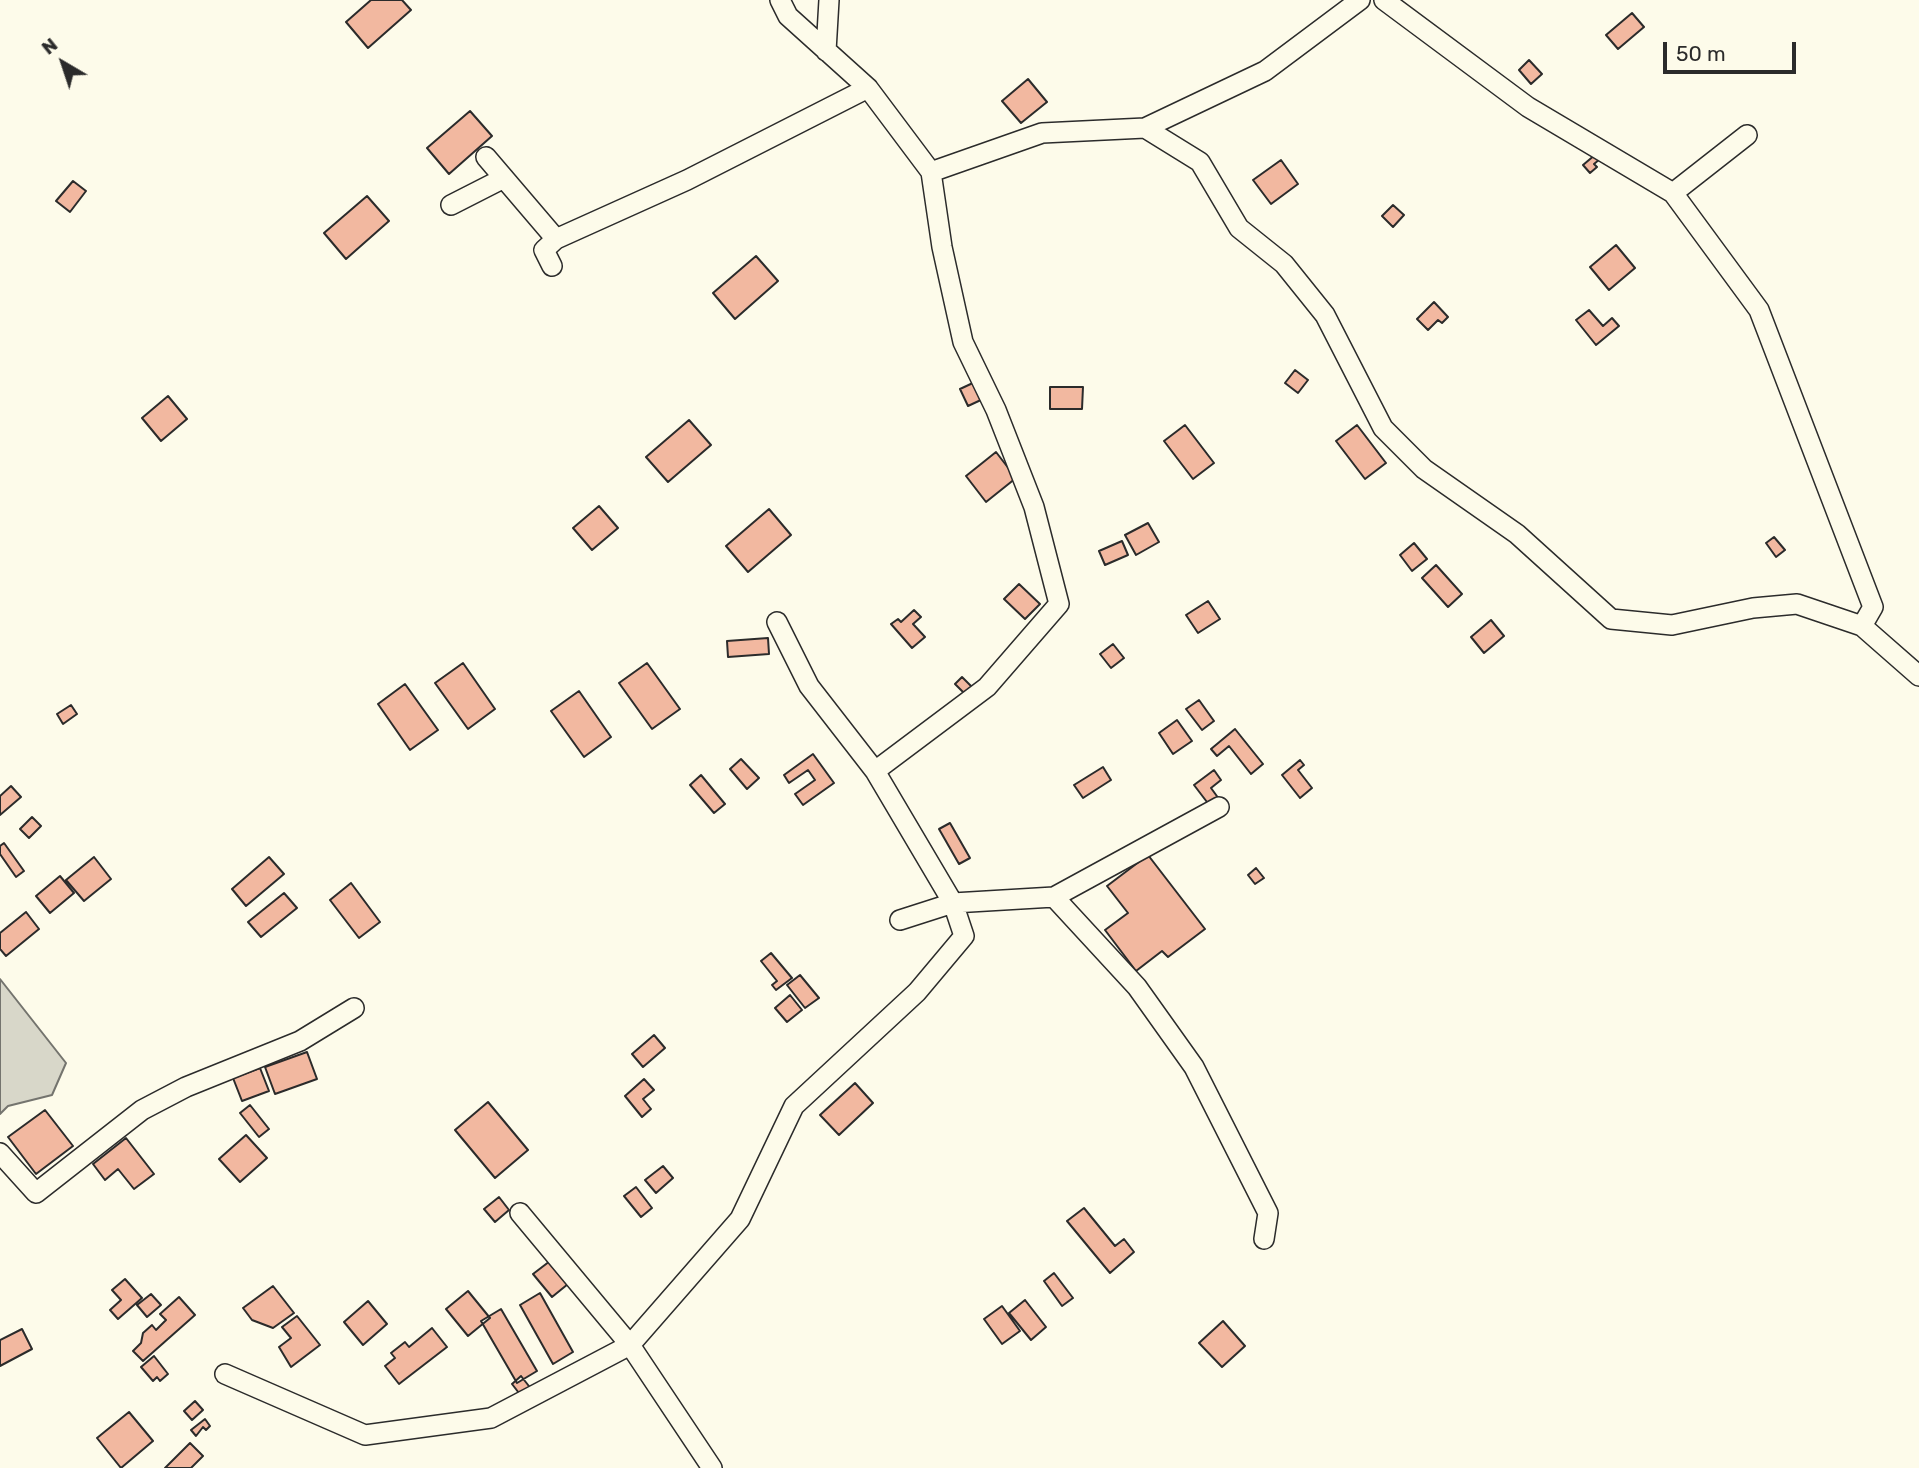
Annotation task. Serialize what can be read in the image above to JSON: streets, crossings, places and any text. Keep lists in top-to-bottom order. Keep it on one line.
{"scale_bar":"50 m","north":"top left"}
